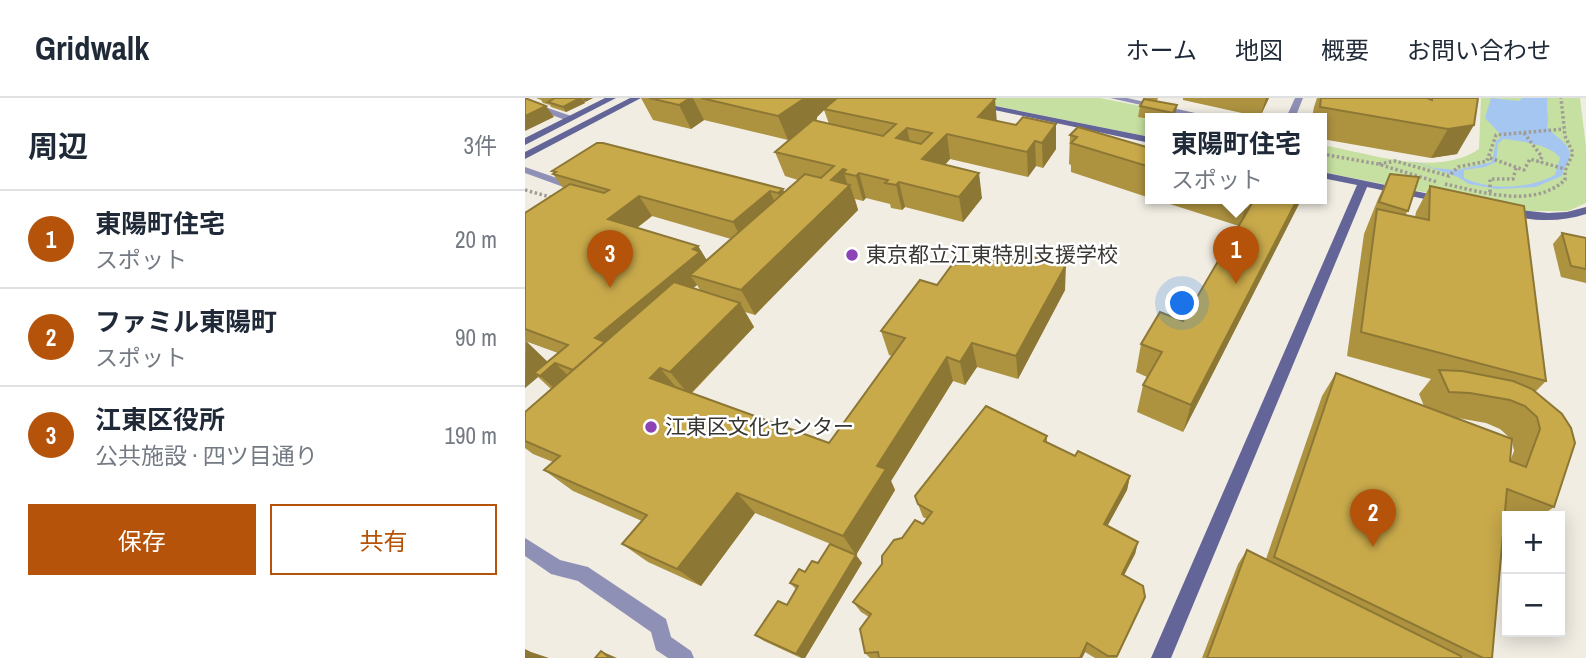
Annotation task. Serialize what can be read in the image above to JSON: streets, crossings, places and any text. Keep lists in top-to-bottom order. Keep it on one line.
{"places":["東京都立江東特別支援学校","江東区文化センター"],"page":{"header":"Gridwalk","nav":["ホーム","地図","概要","お問い合わせ"],"heading":["周辺","3件"],"popup":["東陽町住宅","スポット"],"list":[{"mark":"1","name":"東陽町住宅","note":"スポット","value":"20 m"},{"mark":"2","name":"ファミル東陽町","note":"スポット","value":"90 m"},{"mark":"3","name":"江東区役所","note":"公共施設 · 四ツ目通り","value":"190 m"}],"pins":["1","3","2"],"buttons":["保存","共有"],"map_buttons":["+","−"]}}
